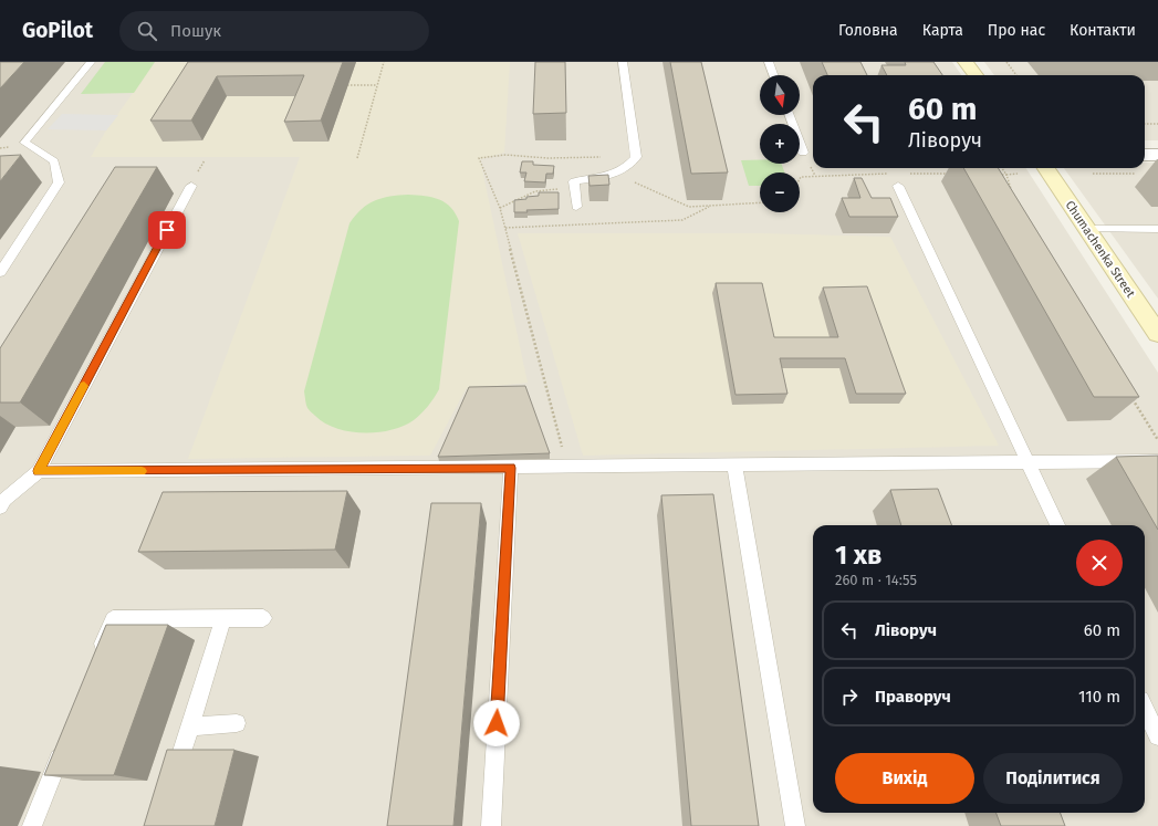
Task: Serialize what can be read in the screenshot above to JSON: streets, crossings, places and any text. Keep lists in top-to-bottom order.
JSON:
{
  "streets": {
    "street": ["Chumachenka Street"]
  },
  "north": "bottom",
  "page": {
    "header": "GoPilot",
    "search": "Пошук",
    "nav": [
      "Головна",
      "Карта",
      "Про нас",
      "Контакти"
    ],
    "map_buttons": ["+", "−"],
    "turn": ["60 m", "Ліворуч"],
    "heading": ["1 хв", "260 m · 14:55"],
    "list": [
      {
        "name": "Ліворуч",
        "value": "60 m"
      },
      {
        "name": "Праворуч",
        "value": "110 m"
      }
    ],
    "buttons": ["Вихід", "Поділитися"]
  }
}
